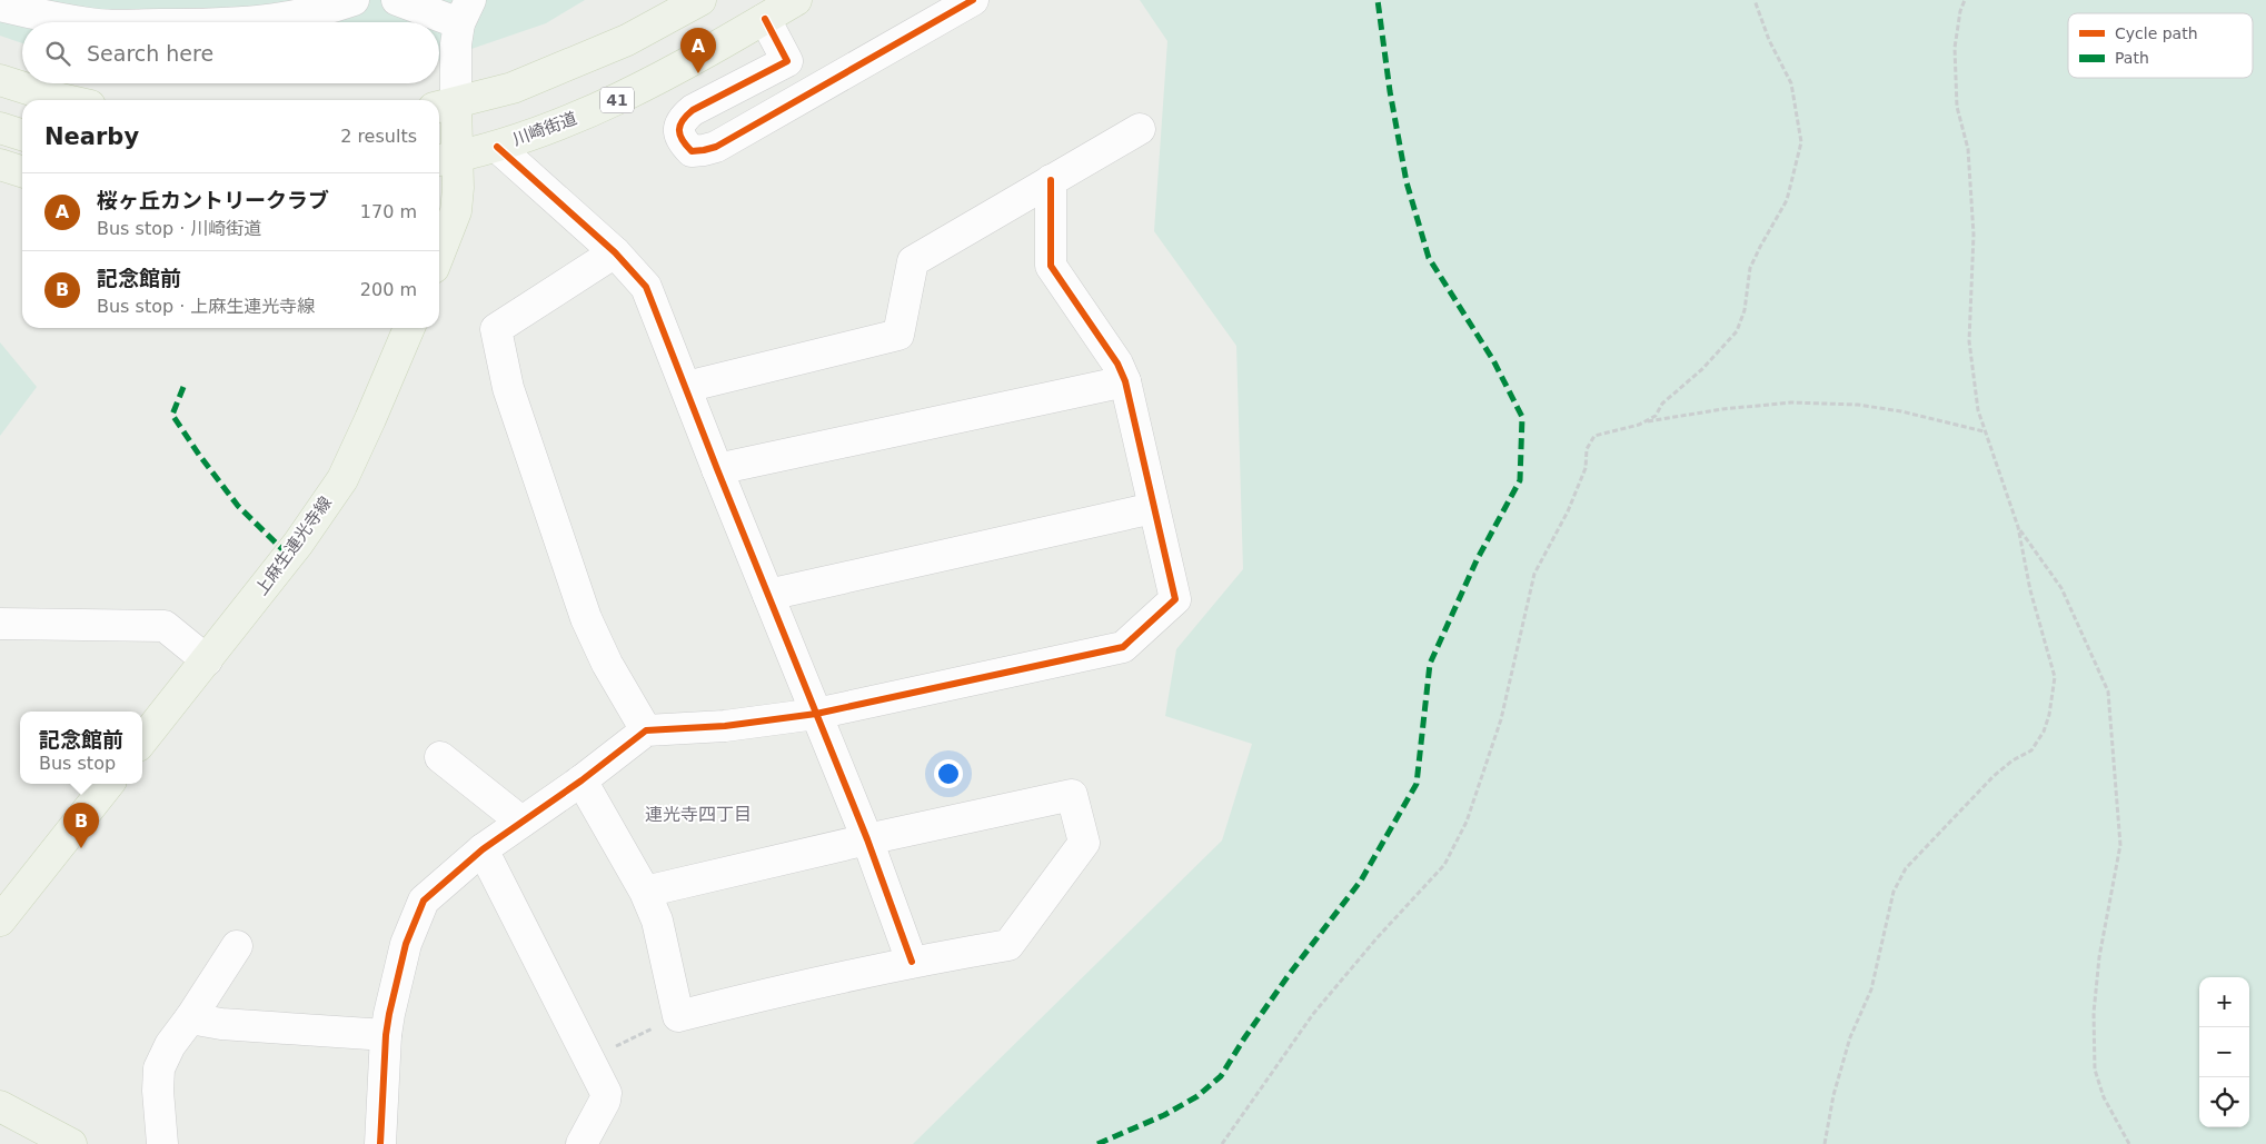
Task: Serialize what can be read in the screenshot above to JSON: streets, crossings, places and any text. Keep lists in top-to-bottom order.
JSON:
{
  "streets": {
    "main road": ["41", "川崎街道", "上麻生連光寺線"]
  },
  "districts": ["連光寺四丁目"],
  "legend": ["Cycle path", "Path"],
  "page": {
    "search": "Search here",
    "pins": ["A", "B"],
    "heading": ["Nearby", "2 results"],
    "list": [
      {
        "mark": "A",
        "name": "桜ヶ丘カントリークラブ",
        "note": "Bus stop · 川崎街道",
        "value": "170 m"
      },
      {
        "mark": "B",
        "name": "記念館前",
        "note": "Bus stop · 上麻生連光寺線",
        "value": "200 m"
      }
    ],
    "popup": ["記念館前", "Bus stop"],
    "map_buttons": ["+", "−"]
  }
}
